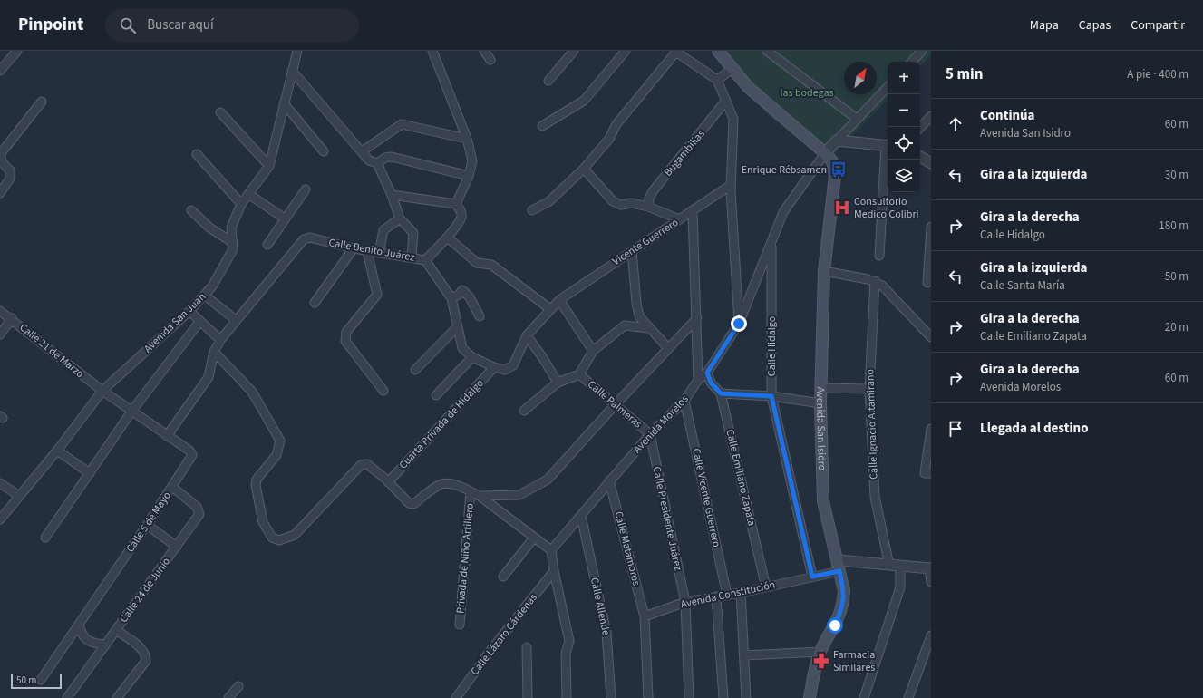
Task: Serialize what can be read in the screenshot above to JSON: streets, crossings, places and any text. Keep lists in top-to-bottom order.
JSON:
{
  "streets": {
    "main road": ["Avenida San Isidro"],
    "street": [
      "Bugambilias",
      "Vicente Guerrero",
      "Calle Benito Juárez",
      "Avenida San Juan",
      "Calle Hidalgo",
      "Calle 21 de Marzo",
      "Calle Palmeras",
      "Cuarta Privada de Hidalgo",
      "Avenida Morelos",
      "Calle Ignacio Altamirano",
      "Calle Emiliano Zapata",
      "Calle Vicente Guerrero",
      "Calle Presidente Juárez",
      "Calle 5 de Mayo",
      "Calle Matamoros",
      "Privada de Niño Artillero",
      "Calle 24 de Junio",
      "Avenida Constitución",
      "Calle Allende",
      "Calle Lázaro Cárdenas"
    ]
  },
  "crossings": [
    ["Vicente Guerrero", "Cuarta Privada de Hidalgo"],
    ["Calle Benito Juárez", "Calle 5 de Mayo"],
    ["Avenida San Juan", "Calle 21 de Marzo"],
    ["Avenida San Juan", "Calle 5 de Mayo"],
    ["Calle Hidalgo", "Avenida Morelos"],
    ["Calle Hidalgo", "Avenida Constitución"],
    ["Calle 21 de Marzo", "Calle 5 de Mayo"],
    ["Calle Palmeras", "Avenida Morelos"],
    ["Calle Palmeras", "Calle Presidente Juárez"],
    ["Avenida Morelos", "Avenida San Isidro"],
    ["Avenida Morelos", "Calle Emiliano Zapata"],
    ["Avenida Morelos", "Calle Vicente Guerrero"],
    ["Avenida Morelos", "Calle Presidente Juárez"],
    ["Avenida Morelos", "Calle Matamoros"],
    ["Avenida Morelos", "Calle Allende"],
    ["Avenida San Isidro", "Avenida Constitución"],
    ["Calle Emiliano Zapata", "Avenida Constitución"],
    ["Calle Vicente Guerrero", "Avenida Constitución"],
    ["Calle Presidente Juárez", "Avenida Constitución"],
    ["Calle 5 de Mayo", "Calle 24 de Junio"],
    ["Calle Matamoros", "Avenida Constitución"]
  ],
  "parks": ["las bodegas"],
  "places": {
    "bus stop": ["Enrique Rébsamen"],
    "hospital": ["Consultorio Medico Colibri"],
    "pharmacy": ["Farmacia Similares"]
  },
  "scale_bar": "50 m",
  "north": "top right",
  "page": {
    "header": "Pinpoint",
    "search": "Buscar aquí",
    "nav": ["Mapa", "Capas", "Compartir"],
    "heading": ["5 min", "A pie · 400 m"],
    "map_buttons": ["+", "−"],
    "list": [
      ["Continúa", "Avenida San Isidro", "60 m"],
      ["Gira a la izquierda", "30 m"],
      ["Gira a la derecha", "Calle Hidalgo", "180 m"],
      ["Gira a la izquierda", "Calle Santa María", "50 m"],
      ["Gira a la derecha", "Calle Emiliano Zapata", "20 m"],
      ["Gira a la derecha", "Avenida Morelos", "60 m"],
      "Llegada al destino"
    ],
    "scale": "50 m"
  }
}
